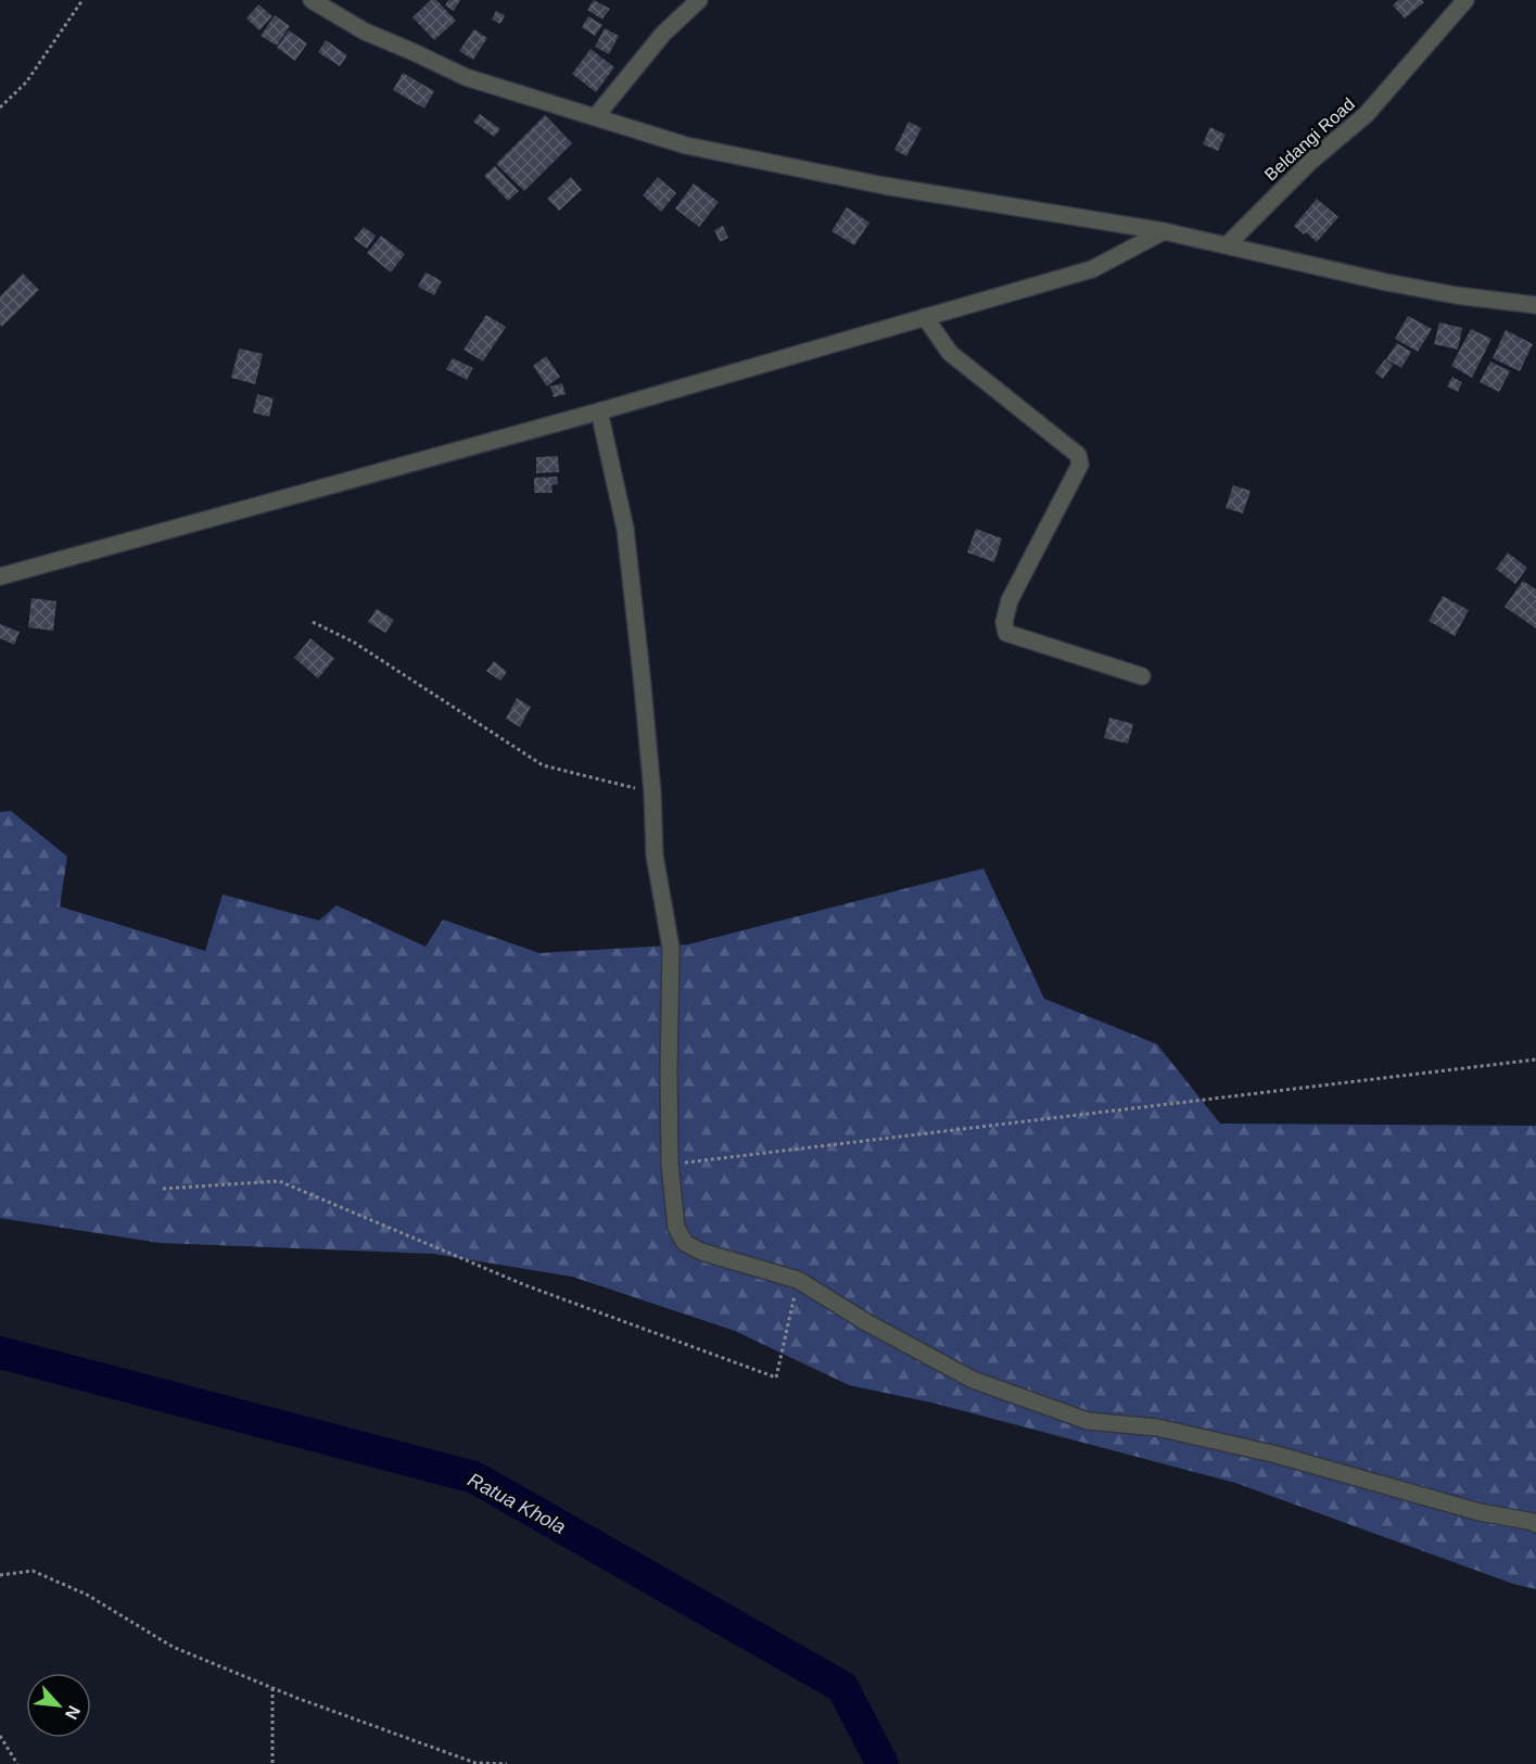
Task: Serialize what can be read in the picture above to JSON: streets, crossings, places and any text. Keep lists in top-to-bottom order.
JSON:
{
  "streets": {
    "street": ["Beldangi Road"]
  },
  "water": ["Ratua Khola"],
  "north": "bottom right"
}
